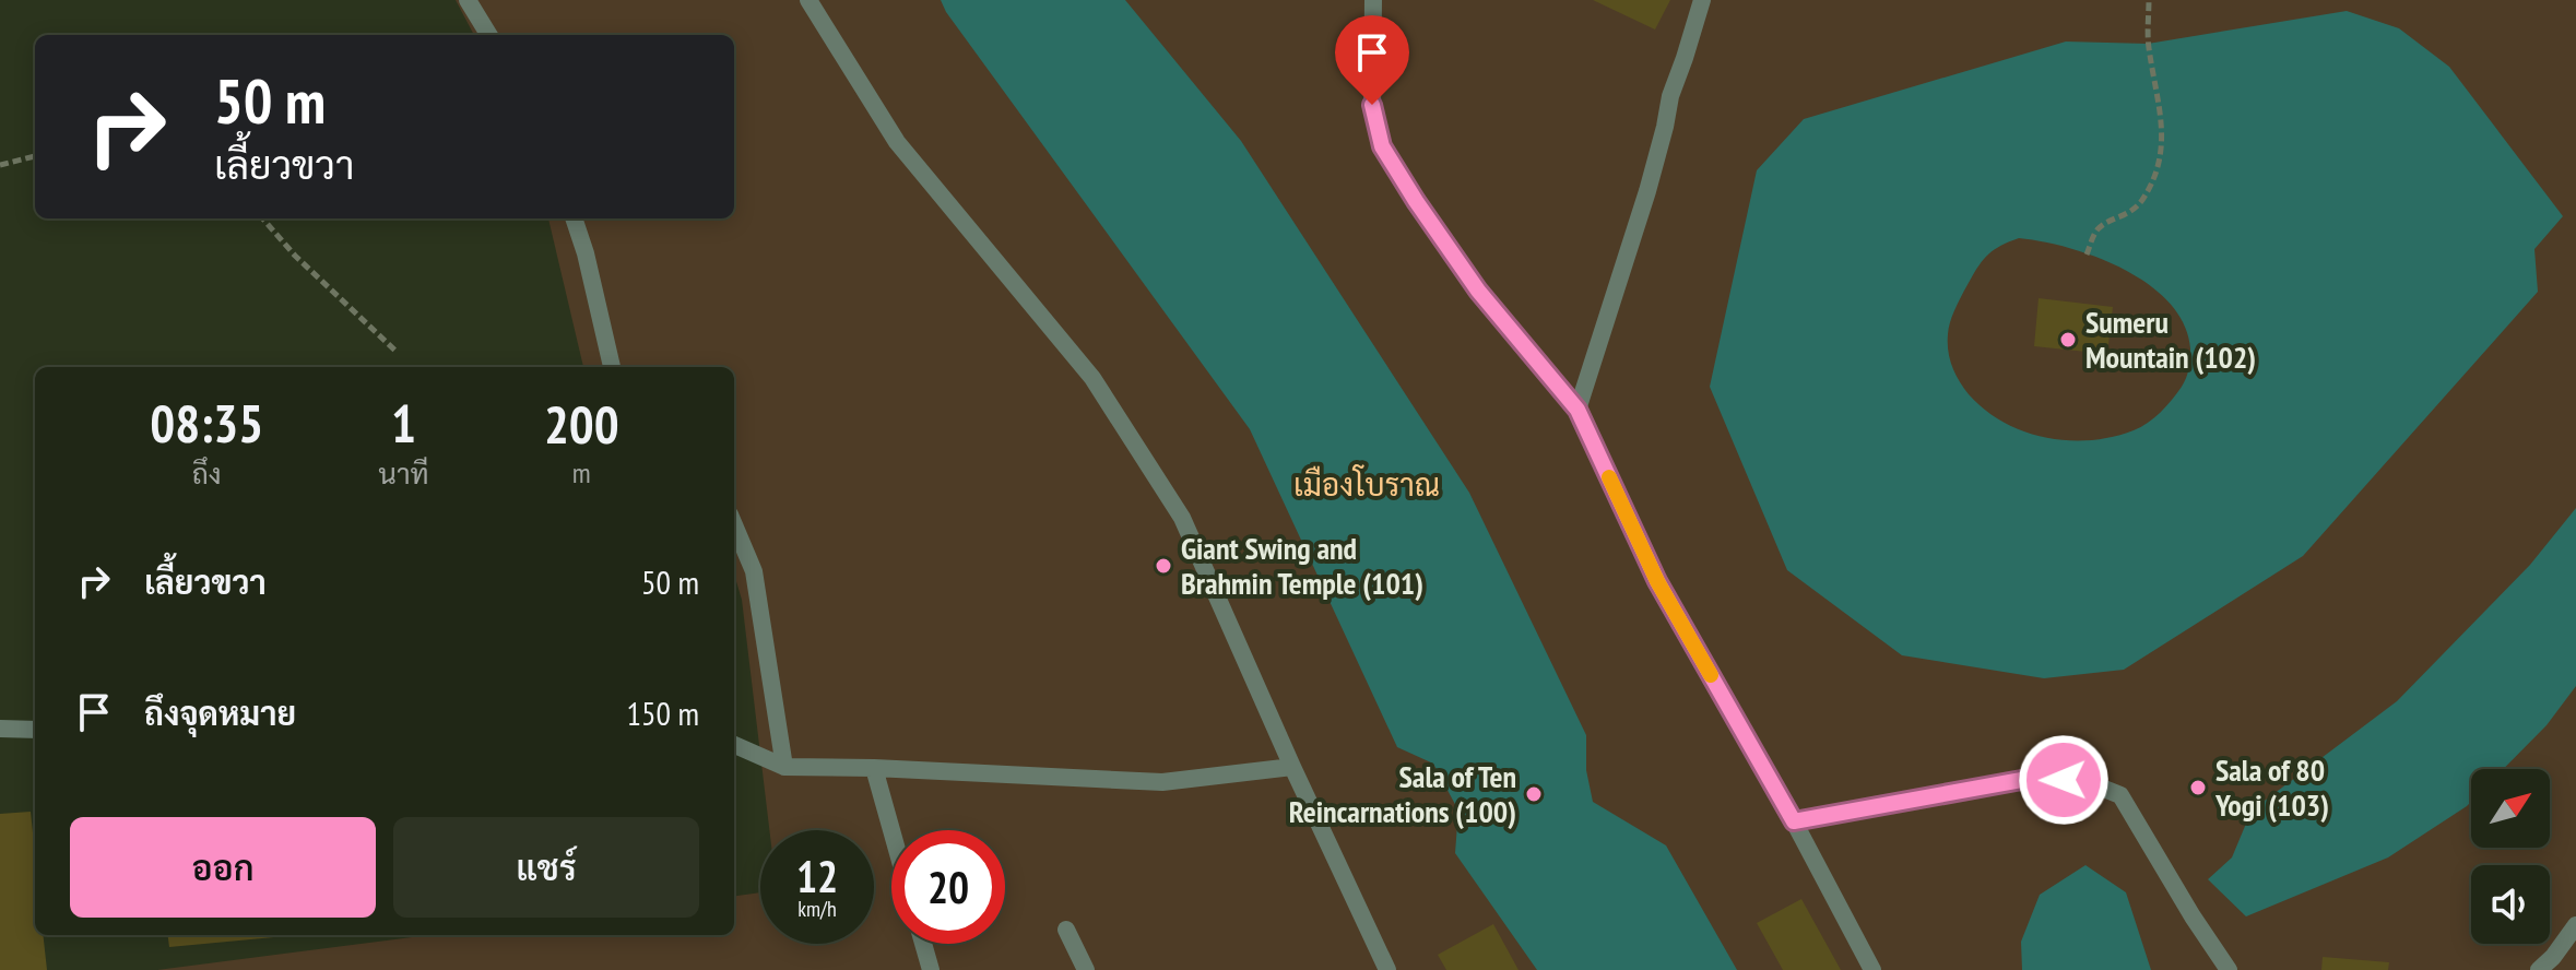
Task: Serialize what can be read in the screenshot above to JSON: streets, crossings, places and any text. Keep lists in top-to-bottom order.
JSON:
{
  "parks": ["เมืองโบราณ"],
  "places": [
    "Sumeru Mountain (102)",
    "Giant Swing and Brahmin Temple (101)",
    "Sala of 80 Yogi (103)",
    "Sala of Ten Reincarnations (100)"
  ],
  "north": "top right",
  "page": {
    "turn": ["50 m", "เลี้ยวขวา"],
    "eta": [
      "08:35",
      "ถึง",
      "1",
      "นาที",
      "200",
      "m"
    ],
    "list": [
      {
        "name": "เลี้ยวขวา",
        "value": "50 m"
      },
      {
        "name": "ถึงจุดหมาย",
        "value": "150 m"
      }
    ],
    "buttons": ["ออก", "แชร์"],
    "speed": "12 km/h",
    "limit": "20"
  }
}
